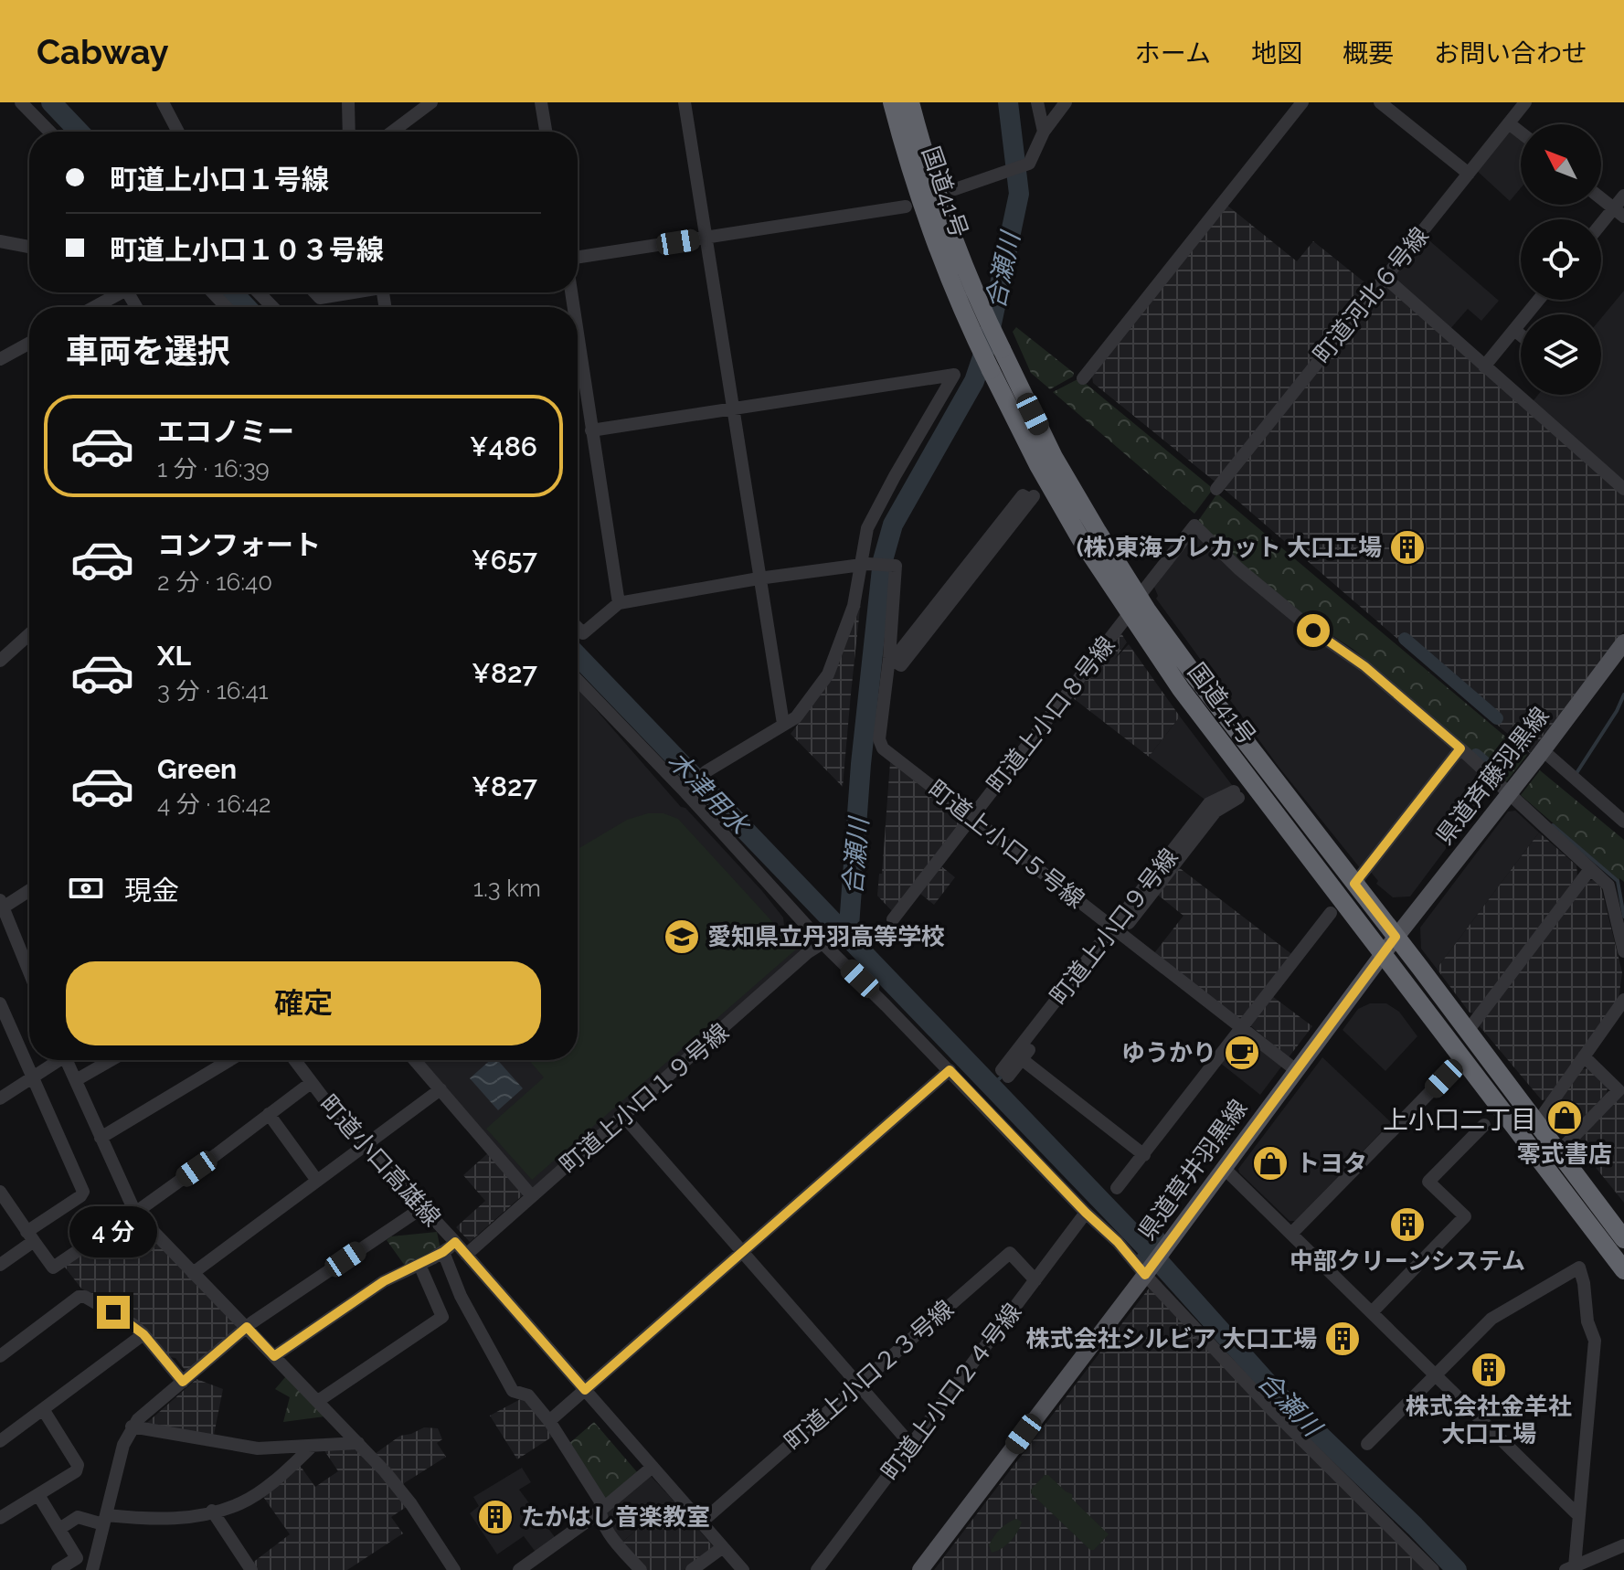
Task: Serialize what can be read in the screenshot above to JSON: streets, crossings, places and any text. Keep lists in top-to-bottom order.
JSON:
{
  "streets": {
    "highway": ["国道41号"],
    "main road": ["県道斉藤羽黒線", "県道草井羽黒線"],
    "street": [
      "町道河北６号線",
      "町道上小口８号線",
      "町道上小口５号線",
      "町道上小口９号線",
      "町道上小口１９号線",
      "町道小口高雄線",
      "町道上小口２３号線",
      "町道上小口２４号線"
    ]
  },
  "crossings": [
    ["国道41号", "町道上小口８号線"],
    ["国道41号", "県道斉藤羽黒線"],
    ["国道41号", "県道草井羽黒線"],
    ["町道上小口８号線", "町道上小口５号線"],
    ["県道斉藤羽黒線", "県道草井羽黒線"],
    ["町道上小口５号線", "町道上小口９号線"],
    ["町道上小口５号線", "県道草井羽黒線"],
    ["町道上小口１９号線", "町道小口高雄線"],
    ["町道小口高雄線", "町道上小口２３号線"],
    ["町道上小口２３号線", "町道上小口２４号線"]
  ],
  "districts": ["上小口二丁目"],
  "water": ["合瀬川", "木津用水"],
  "places": {
    "building": [
      "(株)東海プレカット 大口工場",
      "中部クリーンシステム",
      "株式会社シルビア 大口工場",
      "株式会社金羊社 大口工場",
      "たかはし音楽教室"
    ],
    "school or university": ["愛知県立丹羽高等学校"],
    "cafe": ["ゆうかり"],
    "shop": ["零式書店", "トヨタ"]
  },
  "north": "top left",
  "page": {
    "header": "Cabway",
    "nav": [
      "ホーム",
      "地図",
      "概要",
      "お問い合わせ"
    ],
    "banner": ["町道上小口１号線", "町道上小口１０３号線"],
    "heading": "車両を選択",
    "list": [
      {
        "name": "エコノミー",
        "note": "1 分 · 16:39",
        "value": "¥486"
      },
      {
        "name": "コンフォート",
        "note": "2 分 · 16:40",
        "value": "¥657"
      },
      {
        "name": "XL",
        "note": "3 分 · 16:41",
        "value": "¥827"
      },
      {
        "name": "Green",
        "note": "4 分 · 16:42",
        "value": "¥827"
      }
    ],
    "pay": ["現金", "1.3 km"],
    "buttons": "確定",
    "bubble": "4 分"
  }
}
